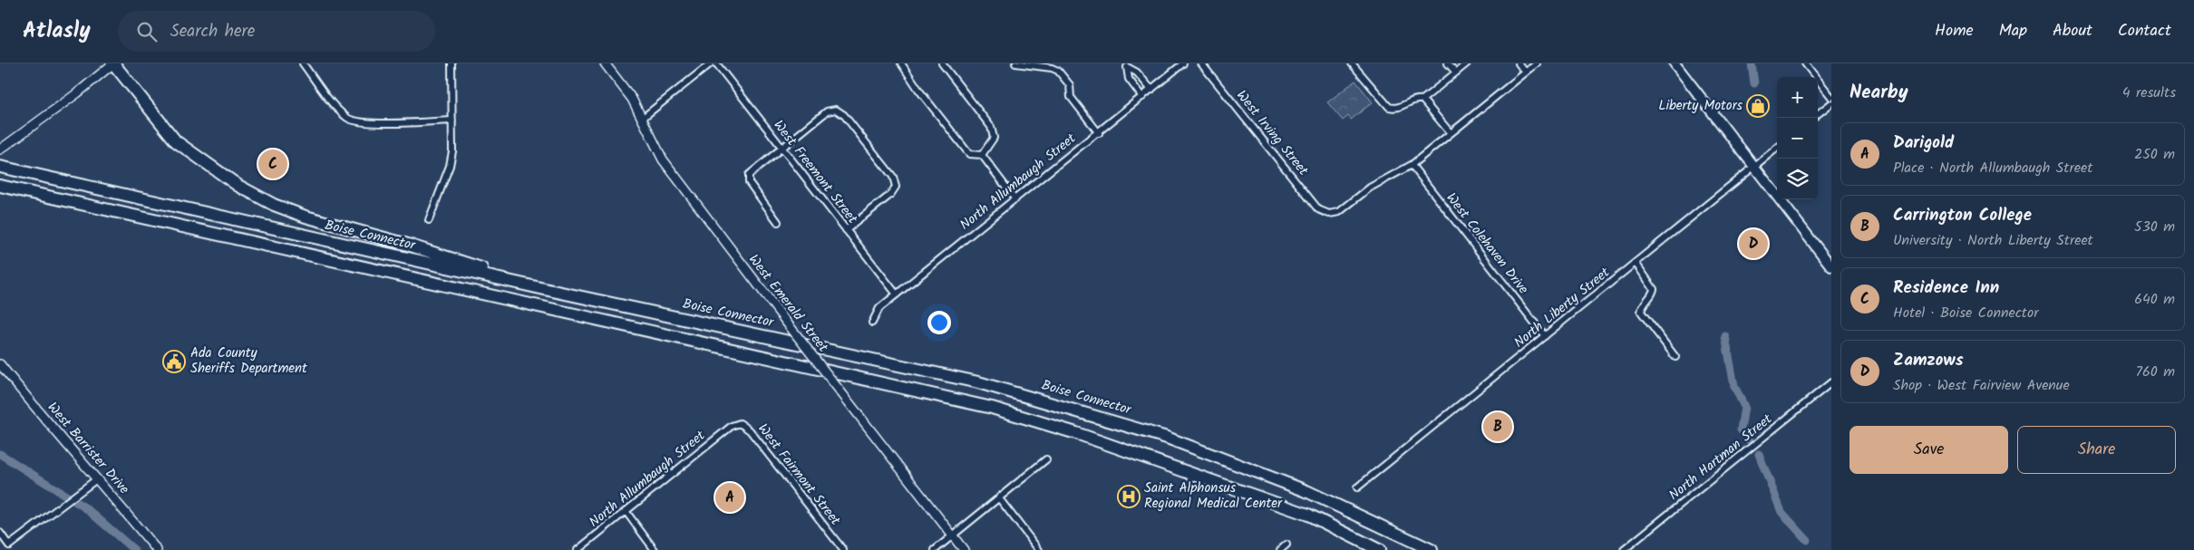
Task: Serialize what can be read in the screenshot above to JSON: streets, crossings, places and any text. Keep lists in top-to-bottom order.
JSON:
{
  "streets": {
    "highway": ["Boise Connector"],
    "main road": ["West Emerald Street", "West Barrister Drive"],
    "street": [
      "West Irving Street",
      "West Freemont Street",
      "North Allumbaugh Street",
      "West Colehaven Drive",
      "North Liberty Street",
      "North Hartman Street",
      "West Fairmont Street"
    ]
  },
  "crossings": [
    ["West Irving Street", "West Colehaven Drive"],
    ["West Freemont Street", "North Allumbaugh Street"],
    ["North Allumbaugh Street", "West Fairmont Street"],
    ["West Colehaven Drive", "North Liberty Street"]
  ],
  "places": {
    "shop": ["Liberty Motors"],
    "public building": ["Ada County Sheriffs Department"],
    "hospital": ["Saint Alphonsus Regional Medical Center"]
  },
  "page": {
    "header": "Atlasly",
    "search": "Search here",
    "nav": [
      "Home",
      "Map",
      "About",
      "Contact"
    ],
    "heading": ["Nearby", "4 results"],
    "map_buttons": ["+", "−"],
    "list": [
      {
        "mark": "A",
        "name": "Darigold",
        "note": "Place · North Allumbaugh Street",
        "value": "250 m"
      },
      {
        "mark": "B",
        "name": "Carrington College",
        "note": "University · North Liberty Street",
        "value": "530 m"
      },
      {
        "mark": "C",
        "name": "Residence Inn",
        "note": "Hotel · Boise Connector",
        "value": "640 m"
      },
      {
        "mark": "D",
        "name": "Zamzows",
        "note": "Shop · West Fairview Avenue",
        "value": "760 m"
      }
    ],
    "pins": [
      "C",
      "D",
      "B",
      "A"
    ],
    "buttons": ["Save", "Share"]
  }
}
